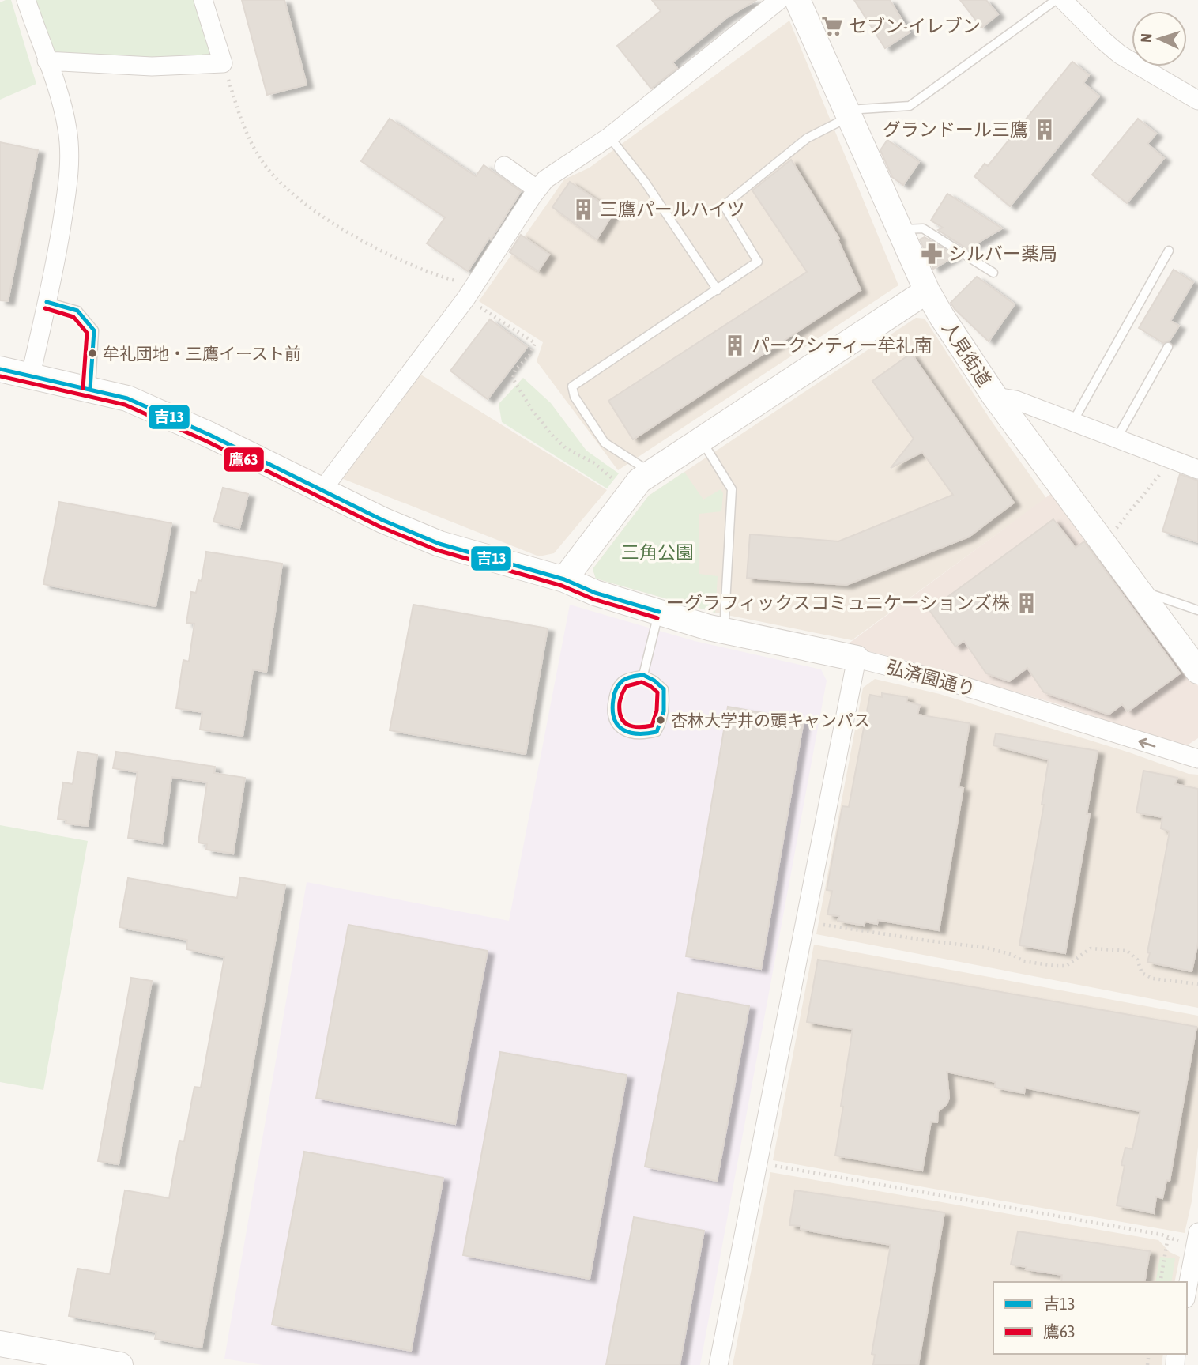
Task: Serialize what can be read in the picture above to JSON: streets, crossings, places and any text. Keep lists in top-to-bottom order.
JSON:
{
  "streets": {
    "street": ["人見街道", "弘済園通り"]
  },
  "one_way": ["弘済園通り"],
  "parks": ["三角公園"],
  "places": {
    "supermarket": ["セブン-イレブン"],
    "building": [
      "グランドール三鷹",
      "三鷹パールハイツ",
      "パークシティー牟礼南",
      "ーグラフィックスコミュニケーションズ株"
    ],
    "pharmacy": ["シルバー薬局"],
    "other": ["牟礼団地・三鷹イースト前", "杏林大学井の頭キャンパス"]
  },
  "lines": ["transit line 吉13", "transit line 鷹63"],
  "legend": ["吉13", "鷹63"],
  "north": "left"
}
